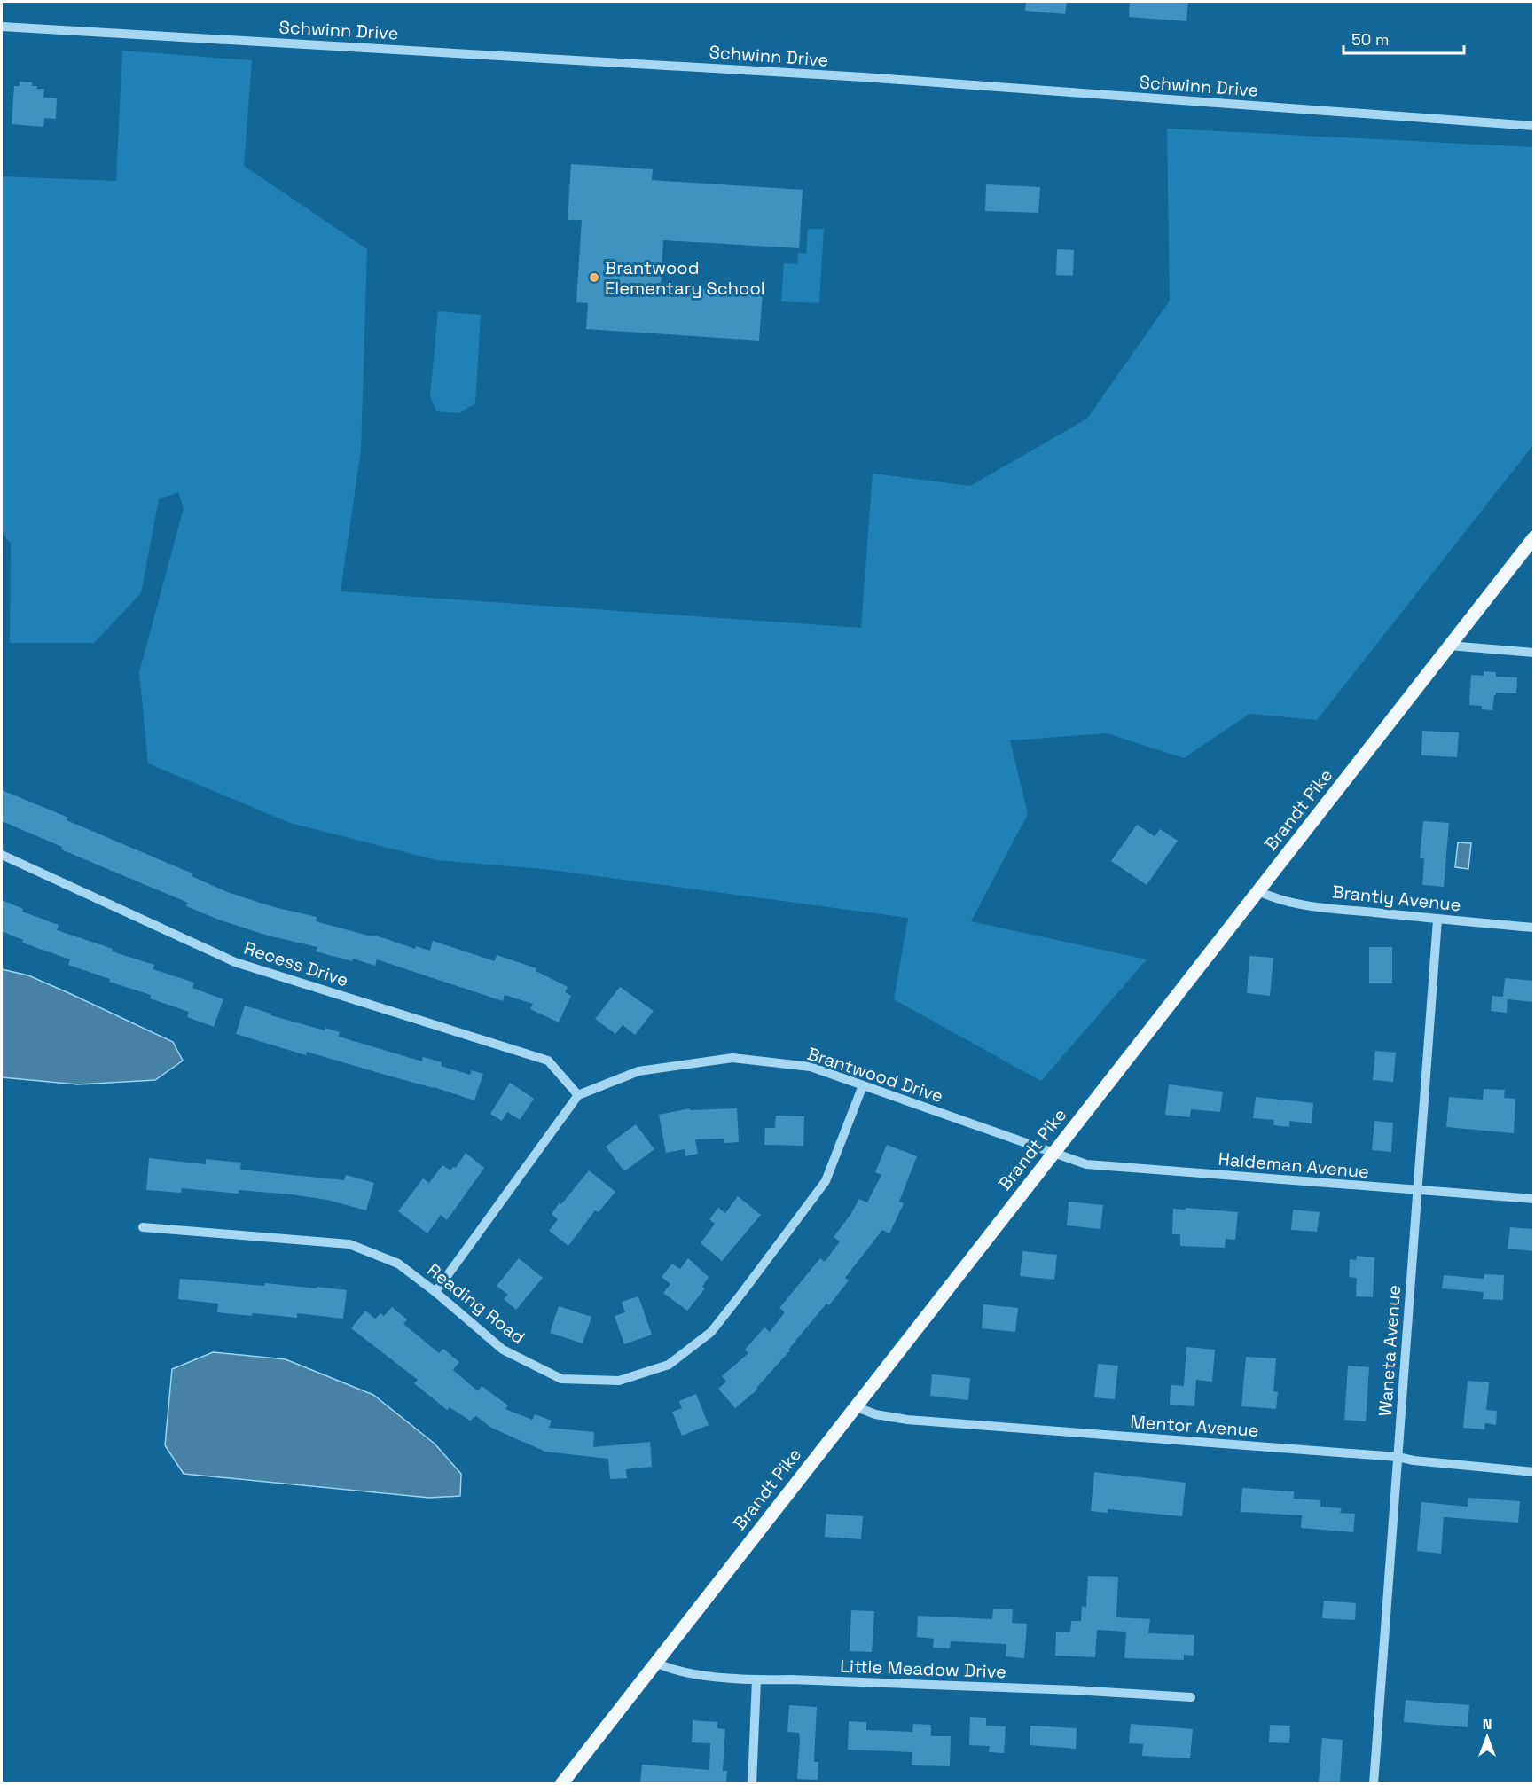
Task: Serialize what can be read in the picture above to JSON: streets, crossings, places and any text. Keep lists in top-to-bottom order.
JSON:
{
  "streets": {
    "main road": ["Brandt Pike"],
    "street": [
      "Schwinn Drive",
      "Brantly Avenue",
      "Recess Drive",
      "Brantwood Drive",
      "Haldeman Avenue",
      "Reading Road",
      "Waneta Avenue",
      "Mentor Avenue",
      "Little Meadow Drive"
    ]
  },
  "crossings": [
    ["Brandt Pike", "Brantly Avenue"],
    ["Brandt Pike", "Brantwood Drive"],
    ["Brandt Pike", "Haldeman Avenue"],
    ["Brandt Pike", "Mentor Avenue"],
    ["Brandt Pike", "Little Meadow Drive"],
    ["Brantly Avenue", "Waneta Avenue"],
    ["Recess Drive", "Brantwood Drive"],
    ["Brantwood Drive", "Haldeman Avenue"],
    ["Brantwood Drive", "Reading Road"],
    ["Haldeman Avenue", "Waneta Avenue"],
    ["Waneta Avenue", "Mentor Avenue"]
  ],
  "places": ["Brantwood Elementary School"],
  "scale_bar": "50 m",
  "north": "top"
}
